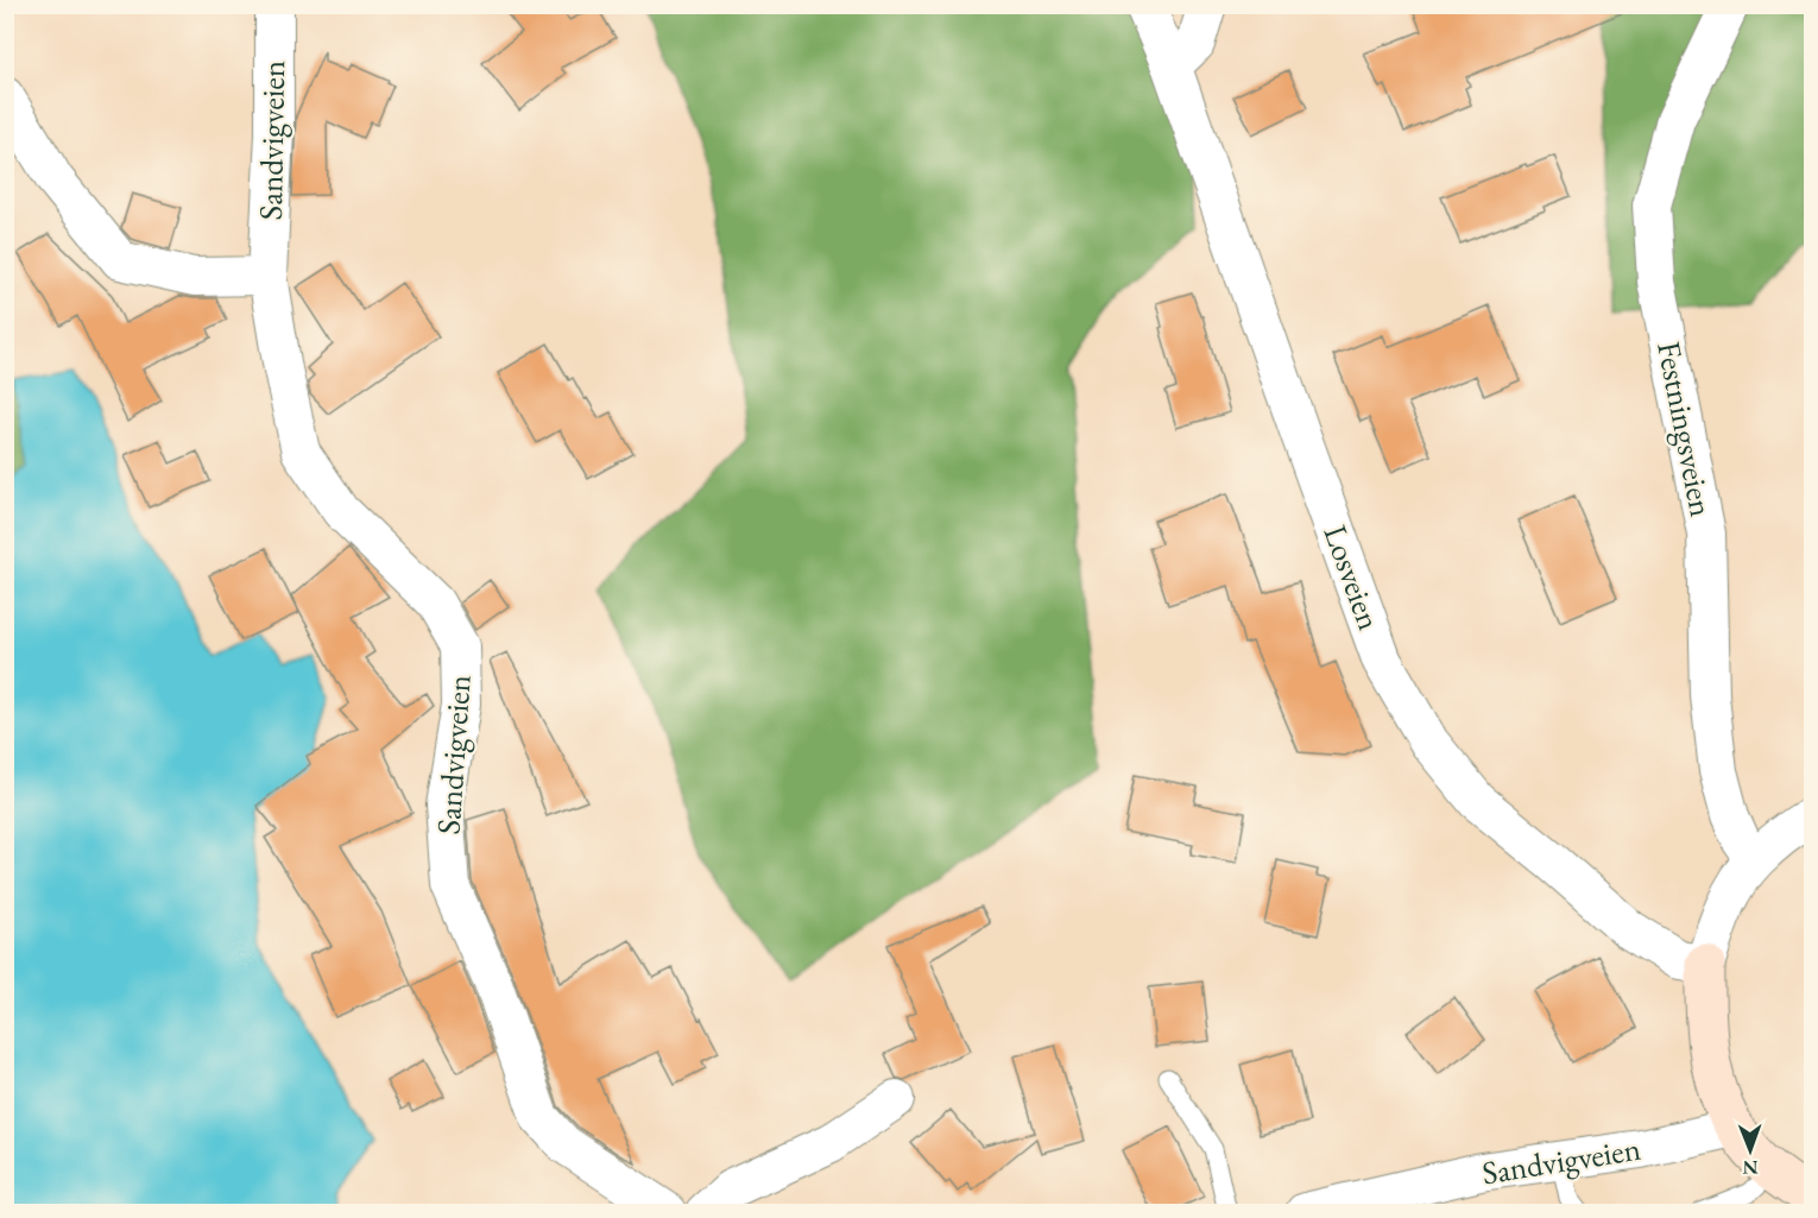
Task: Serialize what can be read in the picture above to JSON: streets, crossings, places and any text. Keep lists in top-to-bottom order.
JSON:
{
  "streets": {
    "street": ["Sandvigveien", "Festningsveien", "Losveien"]
  },
  "north": "bottom"
}
